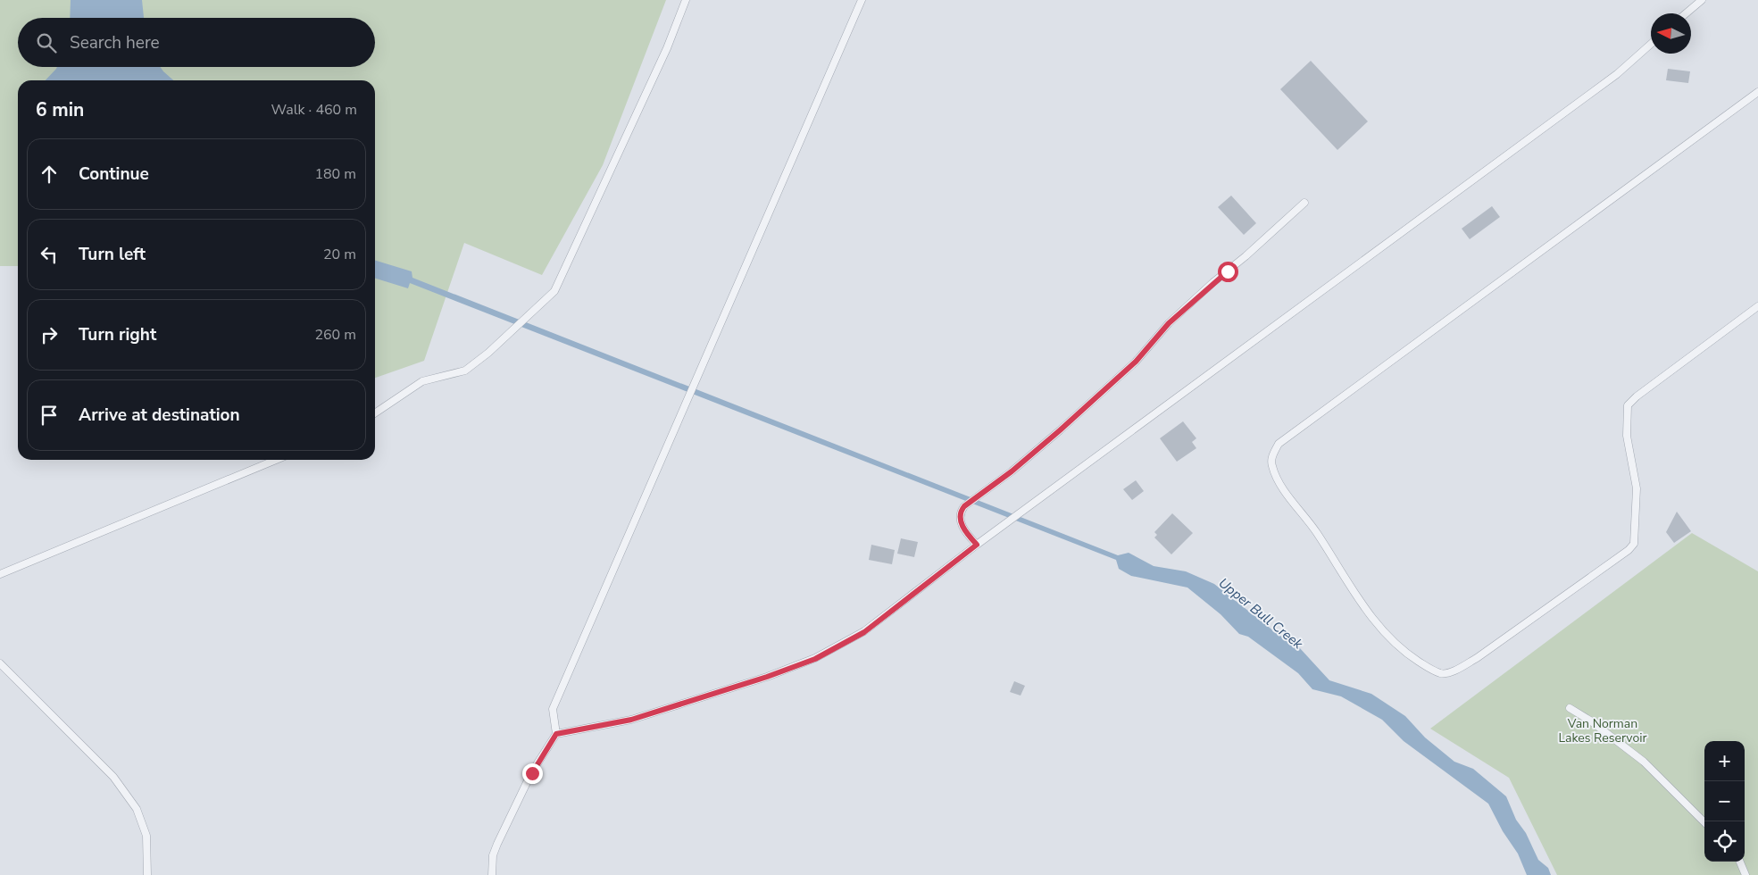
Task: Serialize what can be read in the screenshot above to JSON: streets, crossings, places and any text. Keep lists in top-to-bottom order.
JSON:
{
  "water": ["Upper Bull Creek"],
  "parks": ["Van Norman Lakes Reservoir"],
  "north": "left",
  "page": {
    "search": "Search here",
    "heading": ["6 min", "Walk · 460 m"],
    "list": [
      ["Continue", "180 m"],
      ["Turn left", "20 m"],
      ["Turn right", "260 m"],
      "Arrive at destination"
    ],
    "map_buttons": ["+", "−"]
  }
}
